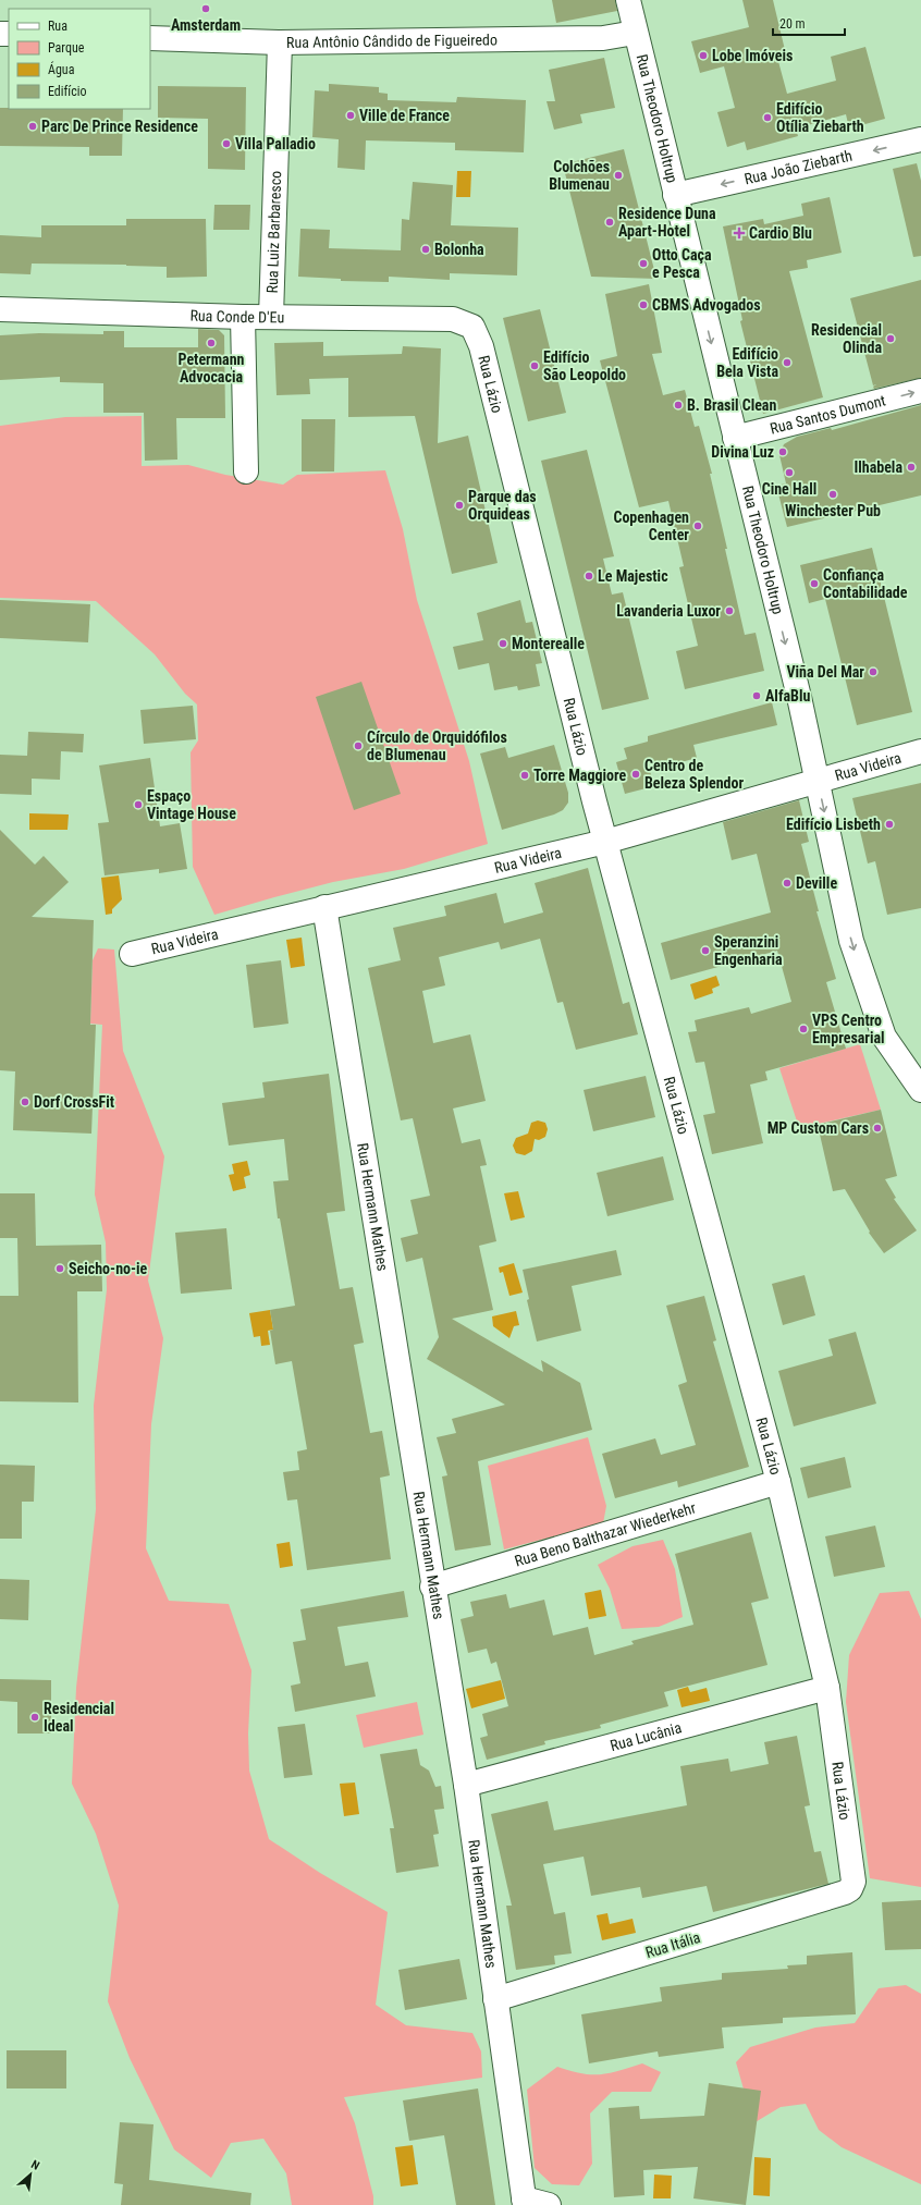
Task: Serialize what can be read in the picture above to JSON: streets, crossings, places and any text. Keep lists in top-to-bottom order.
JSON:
{
  "streets": {
    "street": [
      "Rua Antônio Cândido de Figueiredo",
      "Rua Theodoro Holtrup",
      "Rua João Ziebarth",
      "Rua Luiz Barbaresco",
      "Rua Conde D'Eu",
      "Rua Lázio",
      "Rua Santos Dumont",
      "Rua Videira",
      "Rua Hermann Mathes",
      "Rua Beno Balthazar Wiederkehr",
      "Rua Lucânia",
      "Rua Itália"
    ]
  },
  "crossings": [
    ["Rua Antônio Cândido de Figueiredo", "Rua Theodoro Holtrup"],
    ["Rua Antônio Cândido de Figueiredo", "Rua Luiz Barbaresco"],
    ["Rua Theodoro Holtrup", "Rua João Ziebarth"],
    ["Rua Theodoro Holtrup", "Rua Santos Dumont"],
    ["Rua Theodoro Holtrup", "Rua Videira"],
    ["Rua Luiz Barbaresco", "Rua Conde D'Eu"],
    ["Rua Conde D'Eu", "Rua Lázio"],
    ["Rua Lázio", "Rua Videira"],
    ["Rua Lázio", "Rua Beno Balthazar Wiederkehr"],
    ["Rua Lázio", "Rua Lucânia"],
    ["Rua Lázio", "Rua Itália"],
    ["Rua Videira", "Rua Hermann Mathes"],
    ["Rua Hermann Mathes", "Rua Beno Balthazar Wiederkehr"],
    ["Rua Hermann Mathes", "Rua Lucânia"],
    ["Rua Hermann Mathes", "Rua Itália"]
  ],
  "one_way": ["Rua Theodoro Holtrup", "Rua João Ziebarth", "Rua Santos Dumont"],
  "places": {
    "other": [
      "Amsterdam",
      "Lobe Imóveis",
      "Ville de France",
      "Edifício Otília Ziebarth",
      "Parc De Prince Residence",
      "Villa Palladio",
      "Colchões Blumenau",
      "Residence Duna Apart-Hotel",
      "Bolonha",
      "Otto Caça e Pesca",
      "CBMS Advogados",
      "Residencial Olinda",
      "Petermann Advocacia",
      "Edifício Bela Vista",
      "Edifício São Leopoldo",
      "B. Brasil Clean",
      "Divina Luz",
      "Ilhabela",
      "Cine Hall",
      "Winchester Pub",
      "Parque das Orquideas",
      "Copenhagen Center",
      "Le Majestic",
      "Confiança Contabilidade",
      "Lavanderia Luxor",
      "Monterealle",
      "Viña Del Mar",
      "AlfaBlu",
      "Círculo de Orquidófilos de Blumenau",
      "Centro de Beleza Splendor",
      "Torre Maggiore",
      "Espaço Vintage House",
      "Edifício Lisbeth",
      "Deville",
      "Speranzini Engenharia",
      "VPS Centro Empresarial",
      "Dorf CrossFit",
      "MP Custom Cars",
      "Seicho-no-ie",
      "Residencial Ideal"
    ],
    "health": ["Cardio Blu"]
  },
  "legend": [
    "Rua",
    "Parque",
    "Água",
    "Edifício"
  ],
  "scale_bar": "20 m",
  "north": "top right"
}
